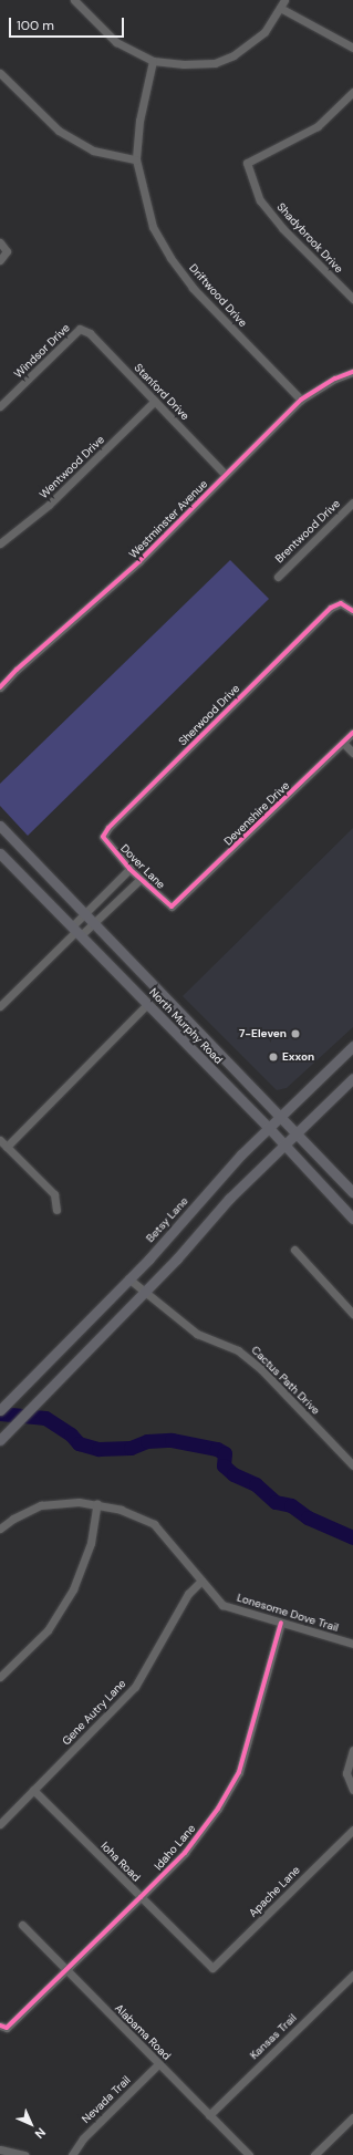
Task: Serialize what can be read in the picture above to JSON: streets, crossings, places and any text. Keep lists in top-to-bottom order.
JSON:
{
  "streets": {
    "main road": ["North Murphy Road", "Betsy Lane"],
    "street": [
      "Shadybrook Drive",
      "Driftwood Drive",
      "Windsor Drive",
      "Stanford Drive",
      "Wentwood Drive",
      "Westminster Avenue",
      "Brentwood Drive",
      "Sherwood Drive",
      "Devenshire Drive",
      "Dover Lane",
      "Cactus Path Drive",
      "Lonesome Dove Trail",
      "Gene Autry Lane",
      "Idaho Lane",
      "Ioha Road",
      "Apache Lane",
      "Alabama Road",
      "Kansas Trail",
      "Nevada Trail"
    ]
  },
  "crossings": [
    ["Driftwood Drive", "Westminster Avenue"],
    ["Windsor Drive", "Stanford Drive"],
    ["Stanford Drive", "Wentwood Drive"],
    ["Stanford Drive", "Westminster Avenue"],
    ["Sherwood Drive", "Dover Lane"],
    ["Devenshire Drive", "Dover Lane"],
    ["North Murphy Road", "Betsy Lane"],
    ["Betsy Lane", "Cactus Path Drive"],
    ["Lonesome Dove Trail", "Gene Autry Lane"],
    ["Lonesome Dove Trail", "Idaho Lane"],
    ["Gene Autry Lane", "Ioha Road"],
    ["Idaho Lane", "Ioha Road"],
    ["Idaho Lane", "Alabama Road"],
    ["Ioha Road", "Apache Lane"],
    ["Alabama Road", "Kansas Trail"],
    ["Alabama Road", "Nevada Trail"]
  ],
  "places": ["7-Eleven", "Exxon"],
  "scale_bar": "100 m",
  "north": "bottom right"
}
